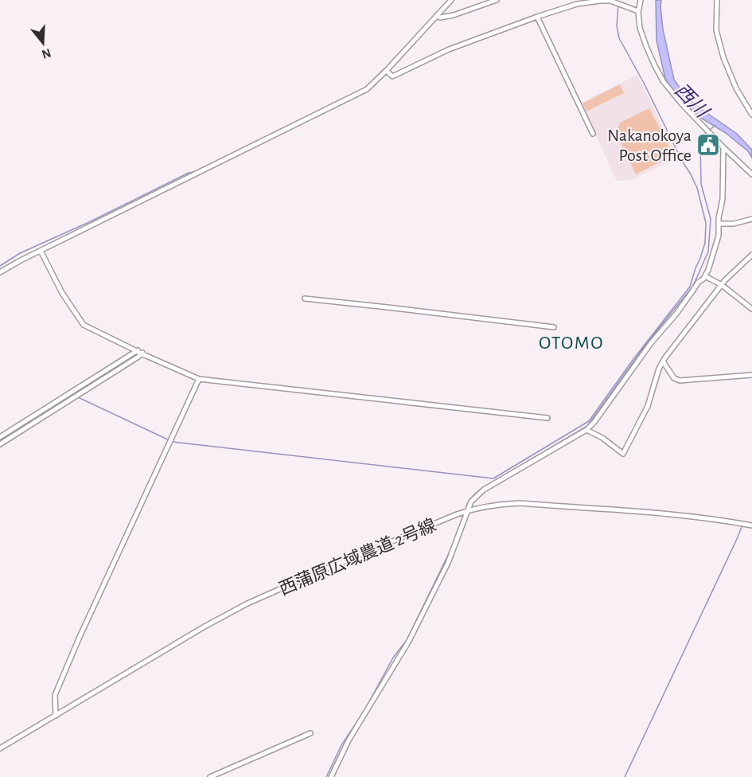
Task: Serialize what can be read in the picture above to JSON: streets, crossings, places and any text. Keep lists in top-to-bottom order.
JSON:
{
  "streets": {
    "street": ["西蒲原広域農道 2号線"]
  },
  "districts": ["OTOMO"],
  "water": ["西川"],
  "places": {
    "public building": ["Nakanokoya Post Office"]
  },
  "north": "bottom"
}
